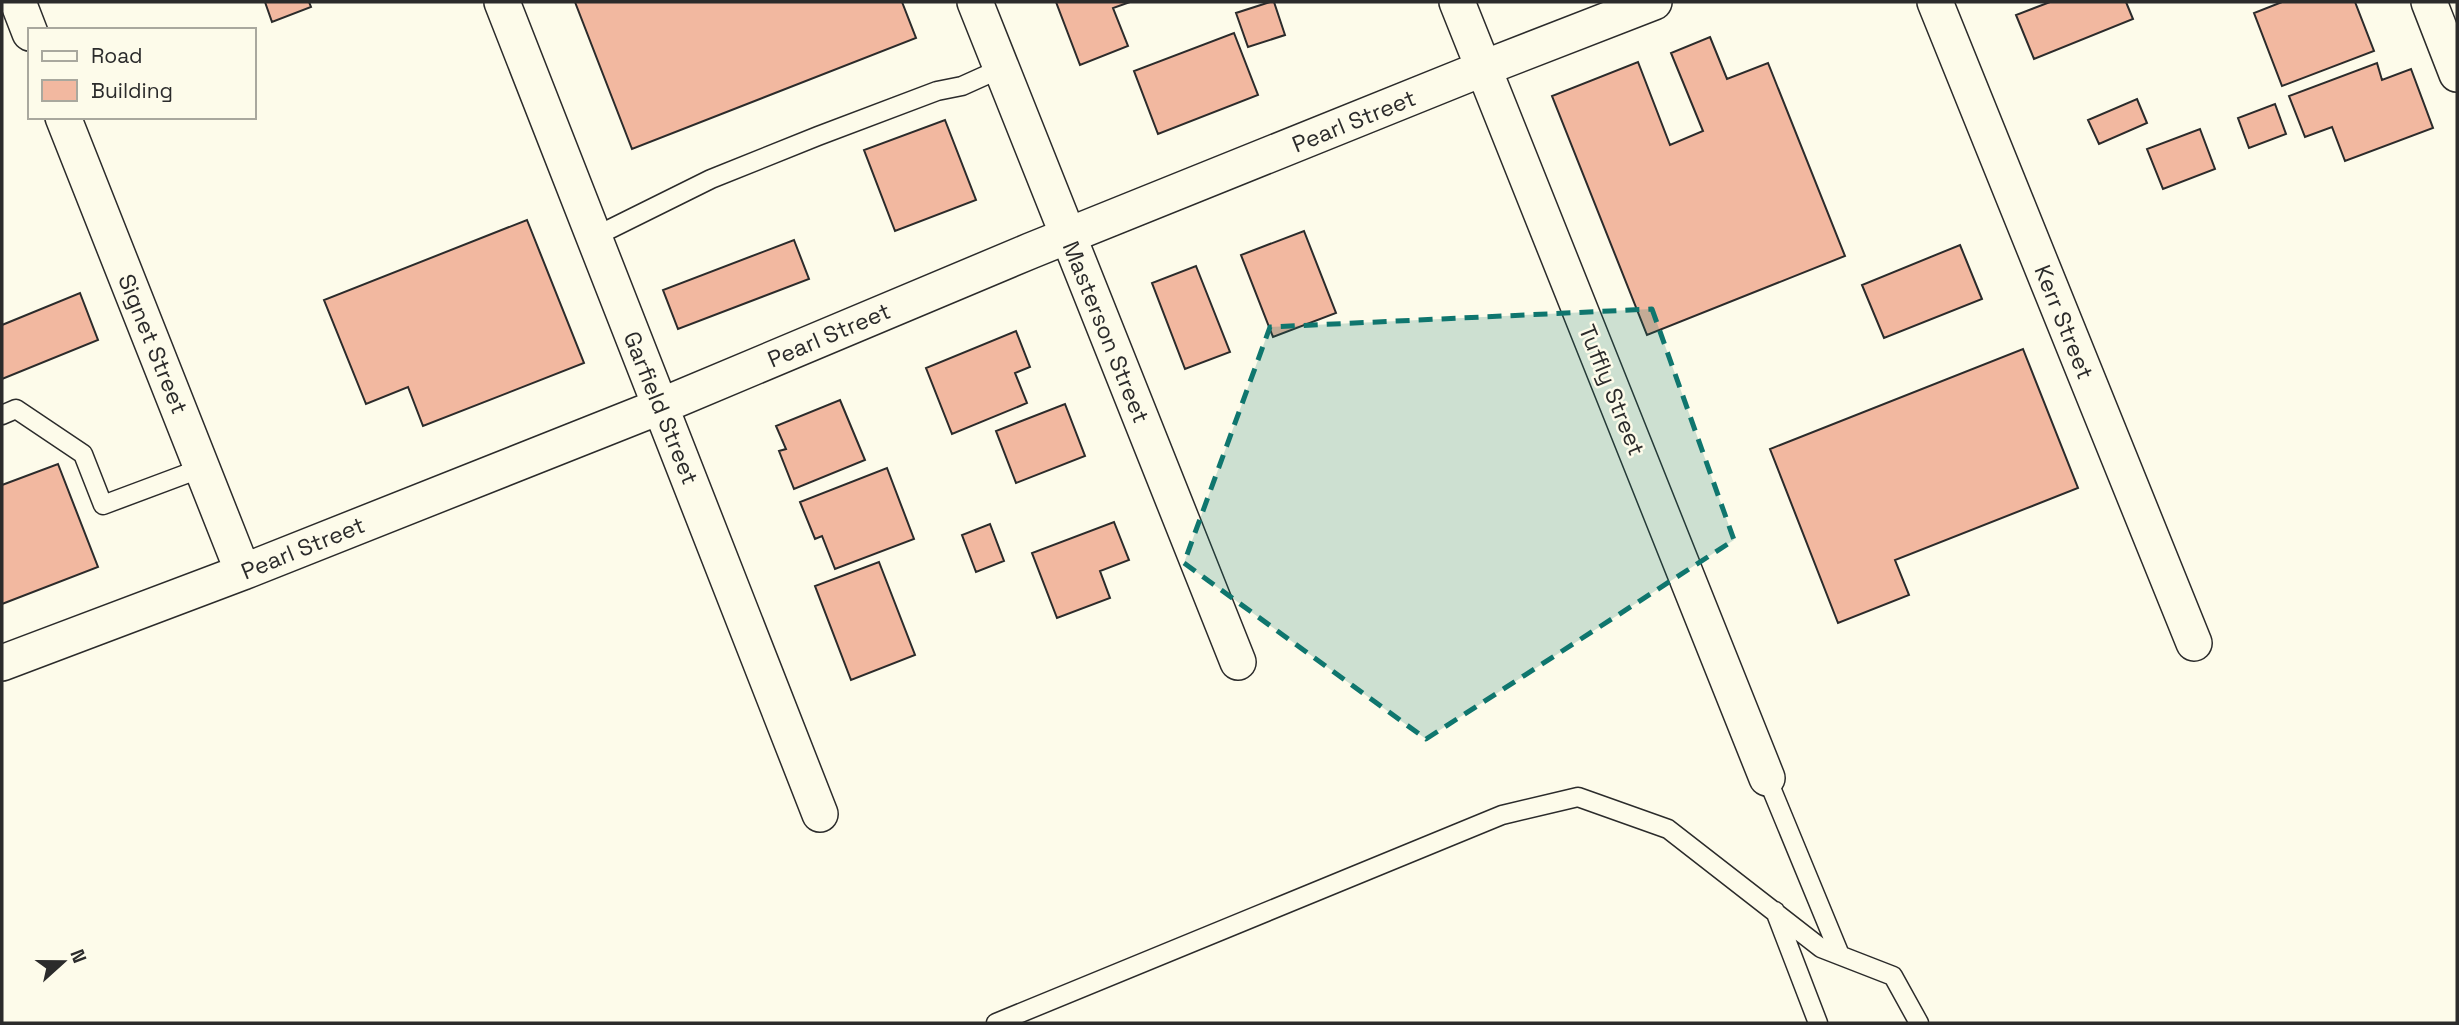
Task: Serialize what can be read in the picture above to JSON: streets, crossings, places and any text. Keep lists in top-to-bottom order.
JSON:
{
  "streets": {
    "street": [
      "Pearl Street",
      "Kerr Street",
      "Masterson Street",
      "Signet Street",
      "Tuffly Street",
      "Garfield Street"
    ]
  },
  "crossings": [
    ["Pearl Street", "Masterson Street"],
    ["Pearl Street", "Signet Street"],
    ["Pearl Street", "Tuffly Street"],
    ["Pearl Street", "Garfield Street"]
  ],
  "legend": ["Road", "Building"],
  "north": "right"
}
